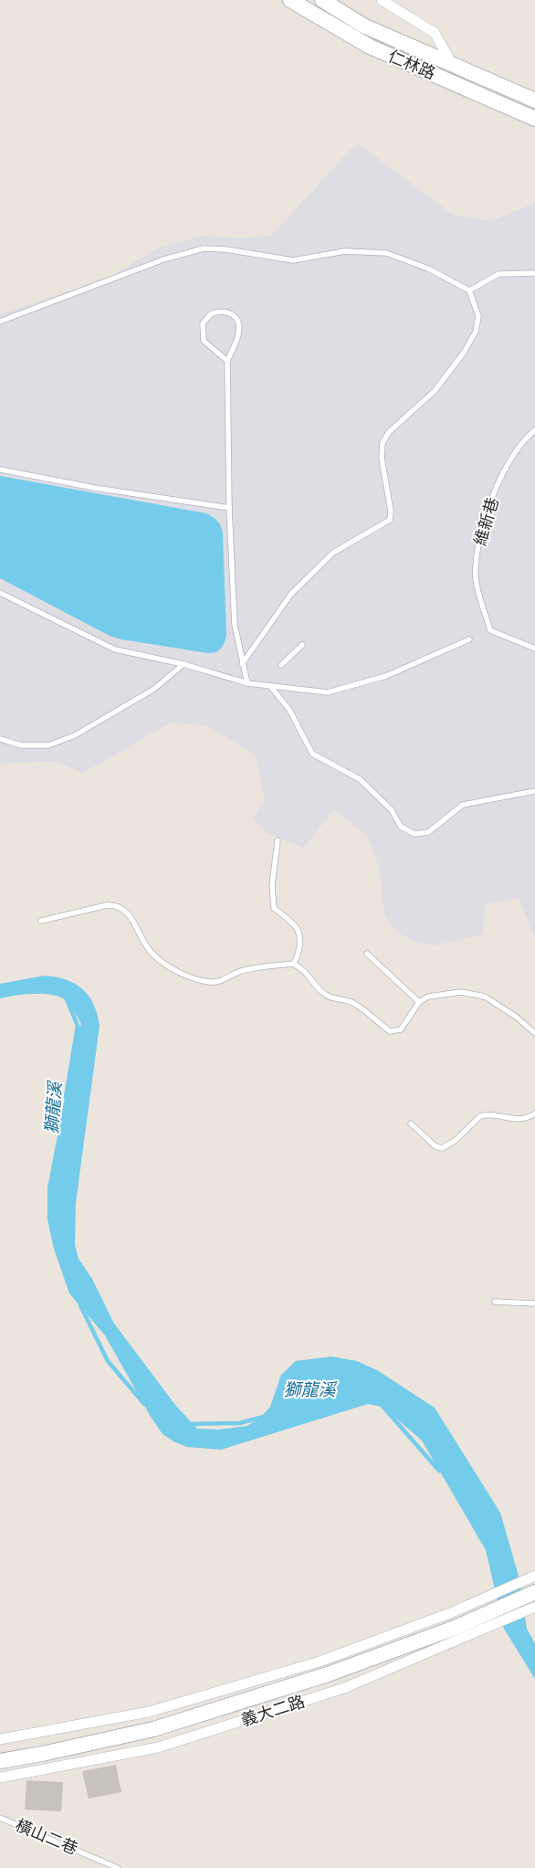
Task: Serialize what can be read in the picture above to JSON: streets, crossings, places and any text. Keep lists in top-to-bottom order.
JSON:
{
  "streets": {
    "street": ["仁林路", "義大二路"],
    "lane": ["維新巷", "橫山二巷"]
  },
  "water": ["獅龍溪"]
}
